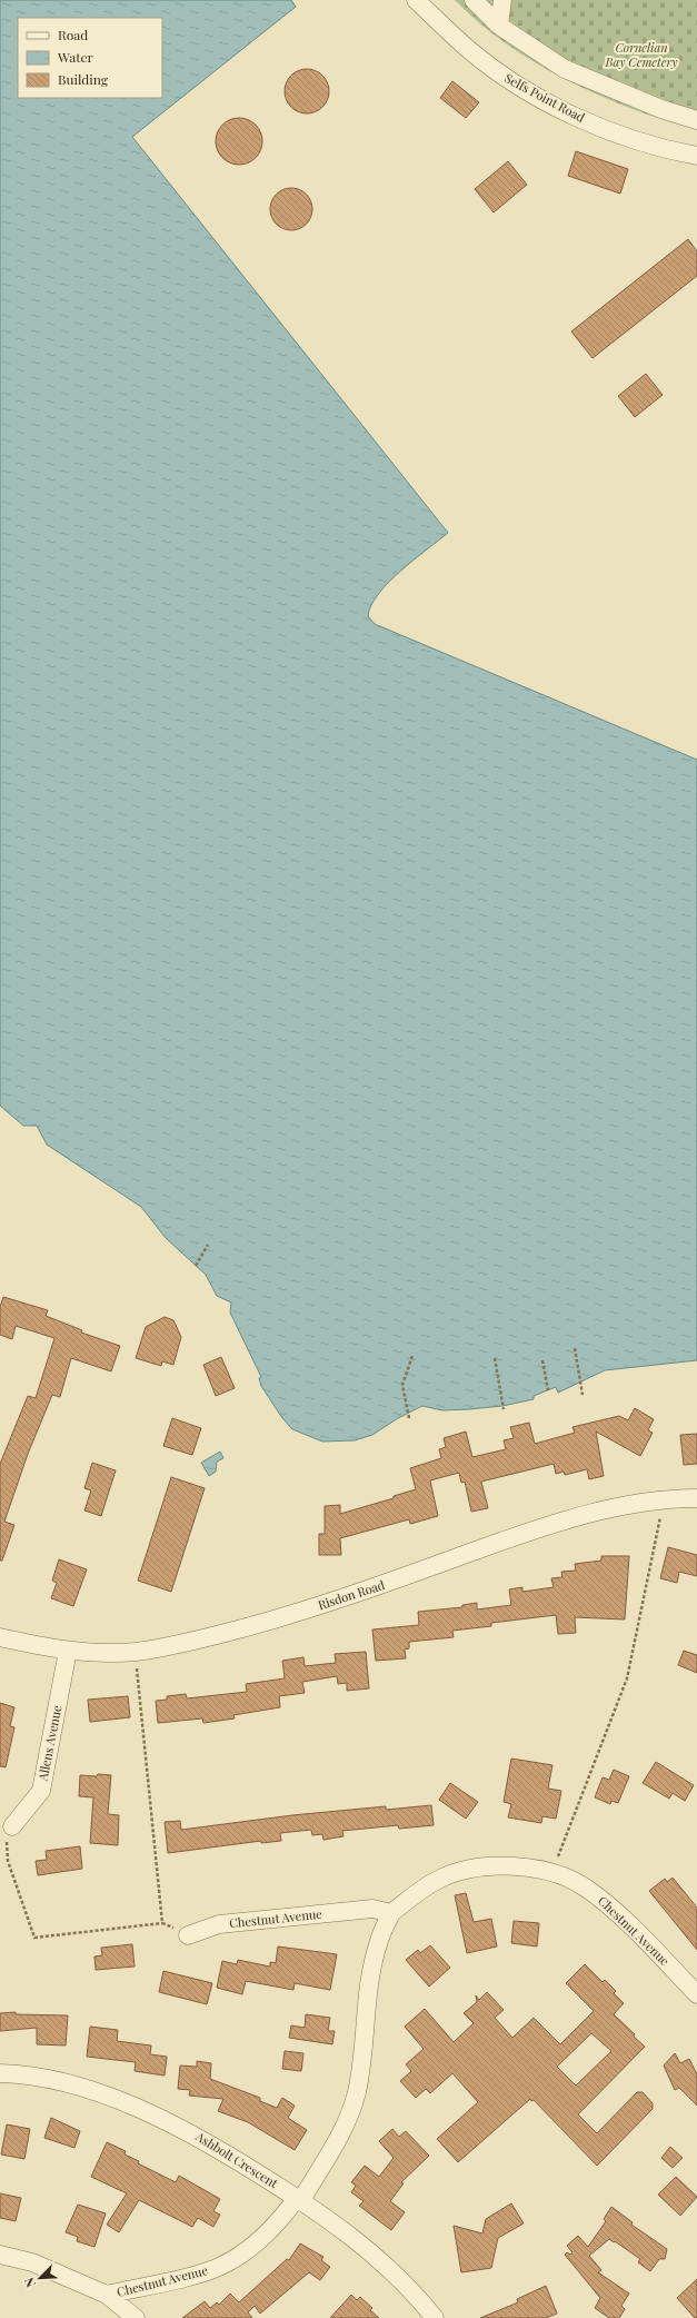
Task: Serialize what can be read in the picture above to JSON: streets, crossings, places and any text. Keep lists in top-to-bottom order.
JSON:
{
  "streets": {
    "street": [
      "Selfs Point Road",
      "Risdon Road",
      "Allens Avenue",
      "Chestnut Avenue",
      "Ashbolt Crescent"
    ]
  },
  "crossings": [
    ["Risdon Road", "Allens Avenue"],
    ["Chestnut Avenue", "Ashbolt Crescent"]
  ],
  "parks": ["Cornelian Bay Cemetery"],
  "legend": ["Road", "Water", "Building"],
  "north": "bottom left"
}
